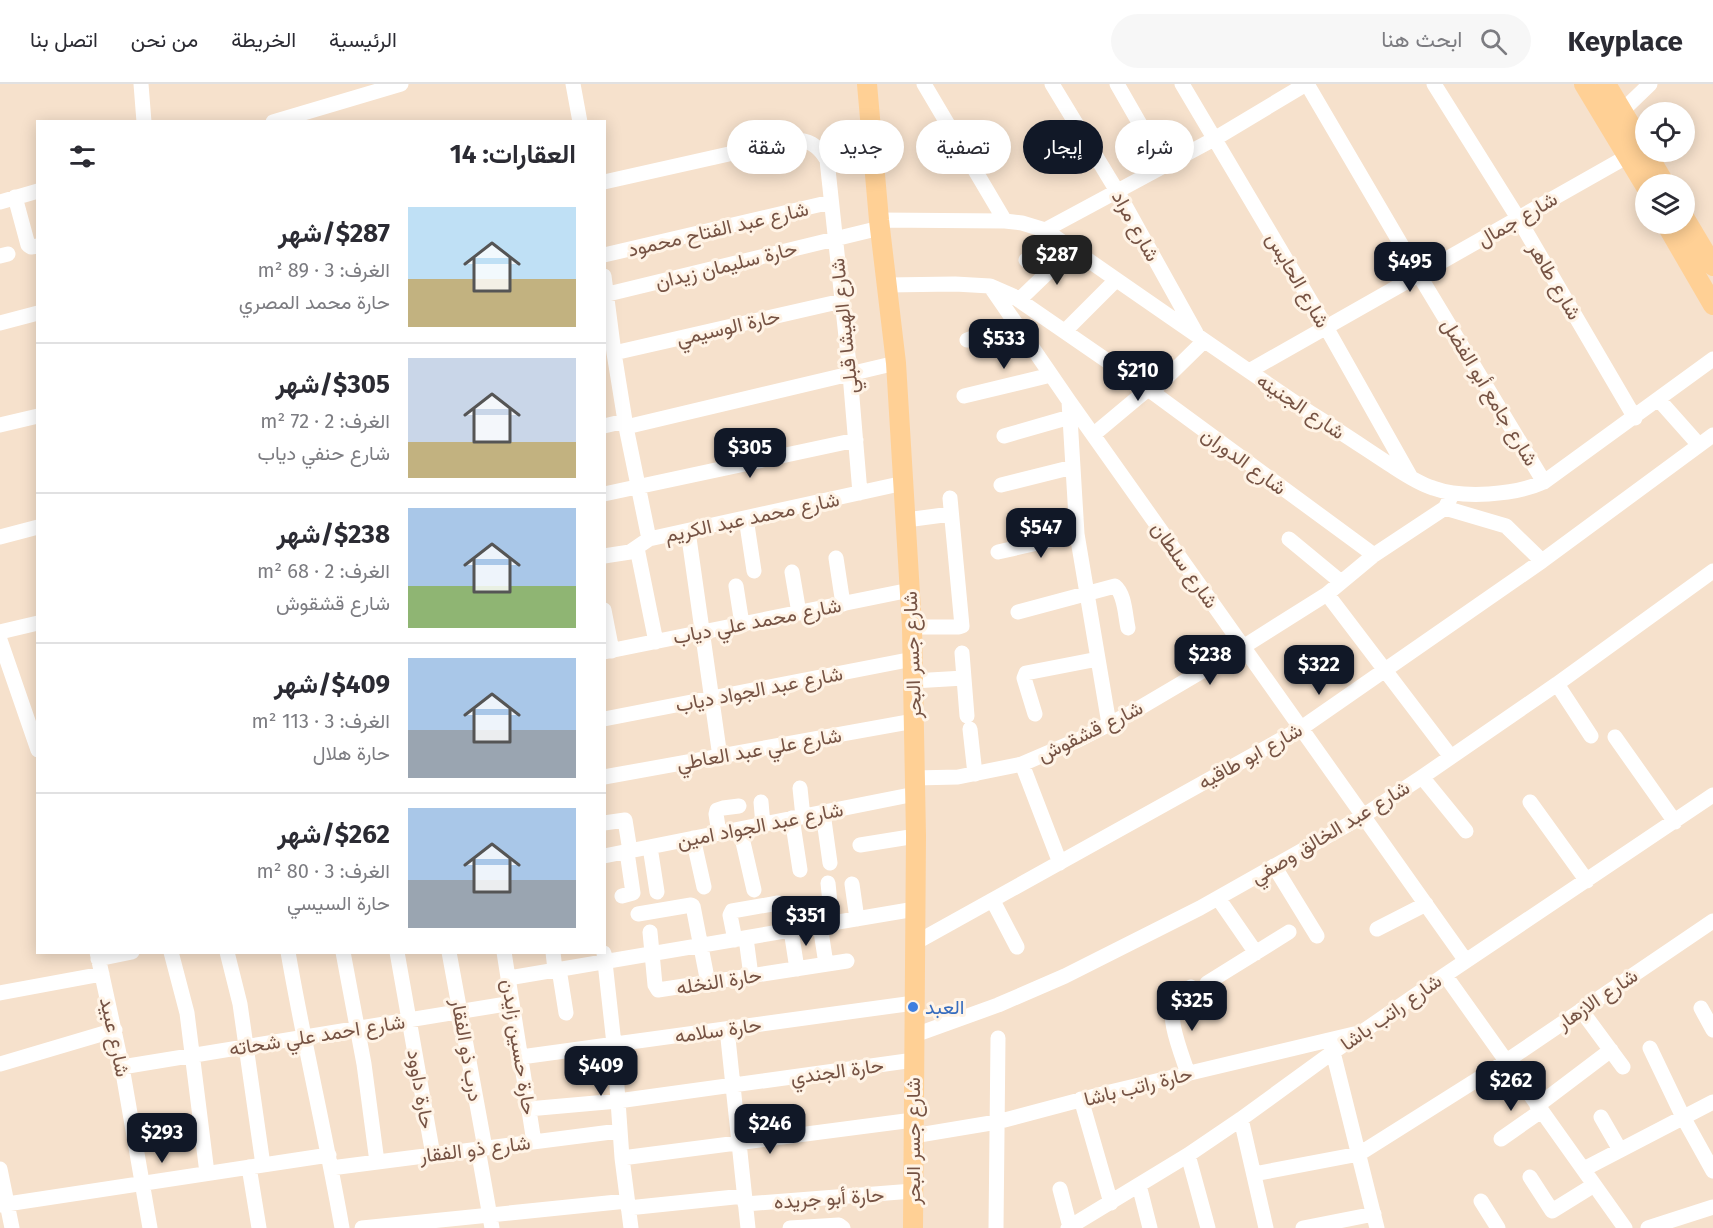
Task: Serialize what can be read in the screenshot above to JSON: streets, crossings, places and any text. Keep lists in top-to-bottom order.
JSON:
{
  "streets": {
    "main road": ["شارع جسر البحر"],
    "street": [
      "شارع جمال",
      "شارع مراد",
      "شارع عبد الفتاح محمود",
      "حارة سليمان زيدان",
      "شارع الحايس",
      "شارع طاهر",
      "شارع الهيشا قبلي",
      "حارة الوسيمي",
      "شارع جامع أبو الفضل",
      "شارع الجنينه",
      "شارع الدوران",
      "شارع محمد عبد الكريم",
      "شارع سلطان",
      "شارع محمد علي دياب",
      "شارع عبد الجواد دياب",
      "شارع قشقوش",
      "شارع علي عبد العاطي",
      "شارع ابو طاقيه",
      "شارع عبد الجواد امين",
      "شارع عبد الخالق وصفي",
      "حارة النخله",
      "شارع الازهار",
      "شارع راتب باشا",
      "حارة سلامه",
      "شارع احمد علي شحاته",
      "شارع عبيد",
      "حارة حسين زايدن",
      "درب ذو الفقار",
      "حارة الجندي",
      "حارة راتب باشا",
      "حارة داوود",
      "شارع ذو الفقار",
      "حارة أبو جريده"
    ]
  },
  "crossings": [
    ["شارع جمال", "شارع الحايس"],
    ["شارع جمال", "شارع طاهر"],
    ["شارع جمال", "شارع جامع أبو الفضل"],
    ["شارع جمال", "شارع الجنينه"],
    ["شارع مراد", "شارع الجنينه"],
    ["شارع عبد الفتاح محمود", "شارع الهيشا قبلي"],
    ["حارة سليمان زيدان", "شارع الهيشا قبلي"],
    ["حارة سليمان زيدان", "شارع الجنينه"],
    ["حارة سليمان زيدان", "شارع جسر البحر"],
    ["شارع الحايس", "شارع الجنينه"],
    ["شارع طاهر", "شارع الجنينه"],
    ["شارع الهيشا قبلي", "حارة الوسيمي"],
    ["شارع الهيشا قبلي", "شارع محمد عبد الكريم"],
    ["شارع جامع أبو الفضل", "شارع الجنينه"],
    ["شارع الجنينه", "شارع جسر البحر"],
    ["شارع الجنينه", "شارع قشقوش"],
    ["شارع الدوران", "شارع سلطان"],
    ["شارع الدوران", "شارع جسر البحر"],
    ["شارع الدوران", "شارع قشقوش"],
    ["شارع محمد عبد الكريم", "شارع جسر البحر"],
    ["شارع سلطان", "شارع قشقوش"],
    ["شارع سلطان", "شارع ابو طاقيه"],
    ["شارع سلطان", "شارع عبد الخالق وصفي"],
    ["شارع سلطان", "شارع راتب باشا"],
    ["شارع محمد علي دياب", "شارع جسر البحر"],
    ["شارع جسر البحر", "شارع عبد الجواد دياب"],
    ["شارع جسر البحر", "شارع قشقوش"],
    ["شارع جسر البحر", "شارع علي عبد العاطي"],
    ["شارع جسر البحر", "شارع ابو طاقيه"],
    ["شارع جسر البحر", "شارع عبد الجواد امين"],
    ["شارع جسر البحر", "شارع عبد الخالق وصفي"],
    ["شارع جسر البحر", "حارة سلامه"],
    ["شارع جسر البحر", "حارة الجندي"],
    ["شارع جسر البحر", "حارة راتب باشا"],
    ["شارع جسر البحر", "حارة أبو جريده"],
    ["شارع قشقوش", "شارع عبد الجواد امين"],
    ["شارع راتب باشا", "حارة راتب باشا"],
    ["حارة سلامه", "حارة حسين زايدن"],
    ["شارع احمد علي شحاته", "شارع عبيد"],
    ["شارع احمد علي شحاته", "حارة حسين زايدن"],
    ["شارع احمد علي شحاته", "درب ذو الفقار"],
    ["شارع احمد علي شحاته", "حارة داوود"],
    ["شارع عبيد", "شارع ذو الفقار"],
    ["حارة حسين زايدن", "حارة الجندي"],
    ["حارة حسين زايدن", "شارع ذو الفقار"],
    ["درب ذو الفقار", "شارع ذو الفقار"],
    ["درب ذو الفقار", "حارة أبو جريده"],
    ["حارة داوود", "شارع ذو الفقار"]
  ],
  "places": ["العبد"],
  "page": {
    "header": "Keyplace",
    "search": "ابحث هنا",
    "nav": [
      "الرئيسية",
      "الخريطة",
      "من نحن",
      "اتصل بنا"
    ],
    "chip": [
      "شراء",
      "إيجار",
      "تصفية",
      "جديد",
      "شقة"
    ],
    "heading": "العقارات: 14",
    "list": [
      {
        "name": "$287/شهر",
        "note": "الغرف: 3 · 89 m² · حارة محمد المصري"
      },
      {
        "name": "$305/شهر",
        "note": "الغرف: 2 · 72 m² · شارع حنفي دياب"
      },
      {
        "name": "$238/شهر",
        "note": "الغرف: 2 · 68 m² · شارع قشقوش"
      },
      {
        "name": "$409/شهر",
        "note": "الغرف: 3 · 113 m² · حارة هلال"
      },
      {
        "name": "$262/شهر",
        "note": "الغرف: 3 · 80 m² · حارة السيسي"
      }
    ],
    "price": [
      "$287",
      "$495",
      "$533",
      "$210",
      "$305",
      "$547",
      "$238",
      "$322",
      "$351",
      "$325",
      "$409",
      "$262",
      "$246",
      "$293"
    ]
  }
}
